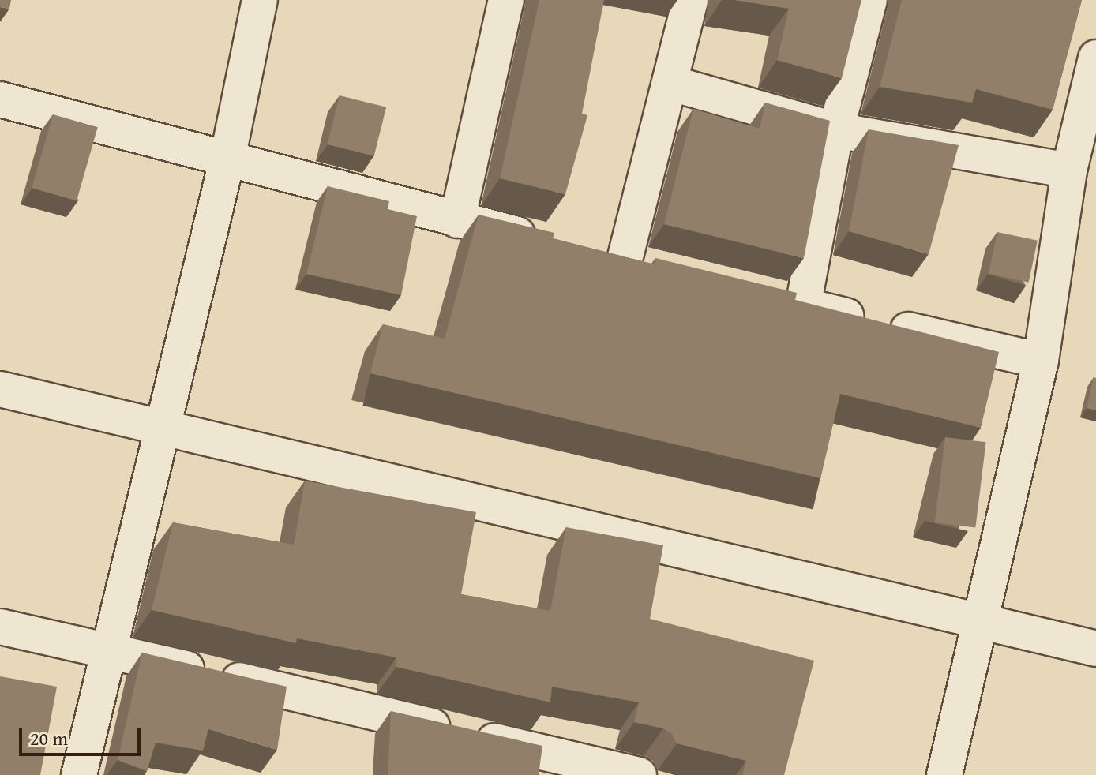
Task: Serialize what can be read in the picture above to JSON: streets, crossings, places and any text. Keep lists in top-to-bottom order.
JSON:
{
  "scale_bar": "20 m"
}
